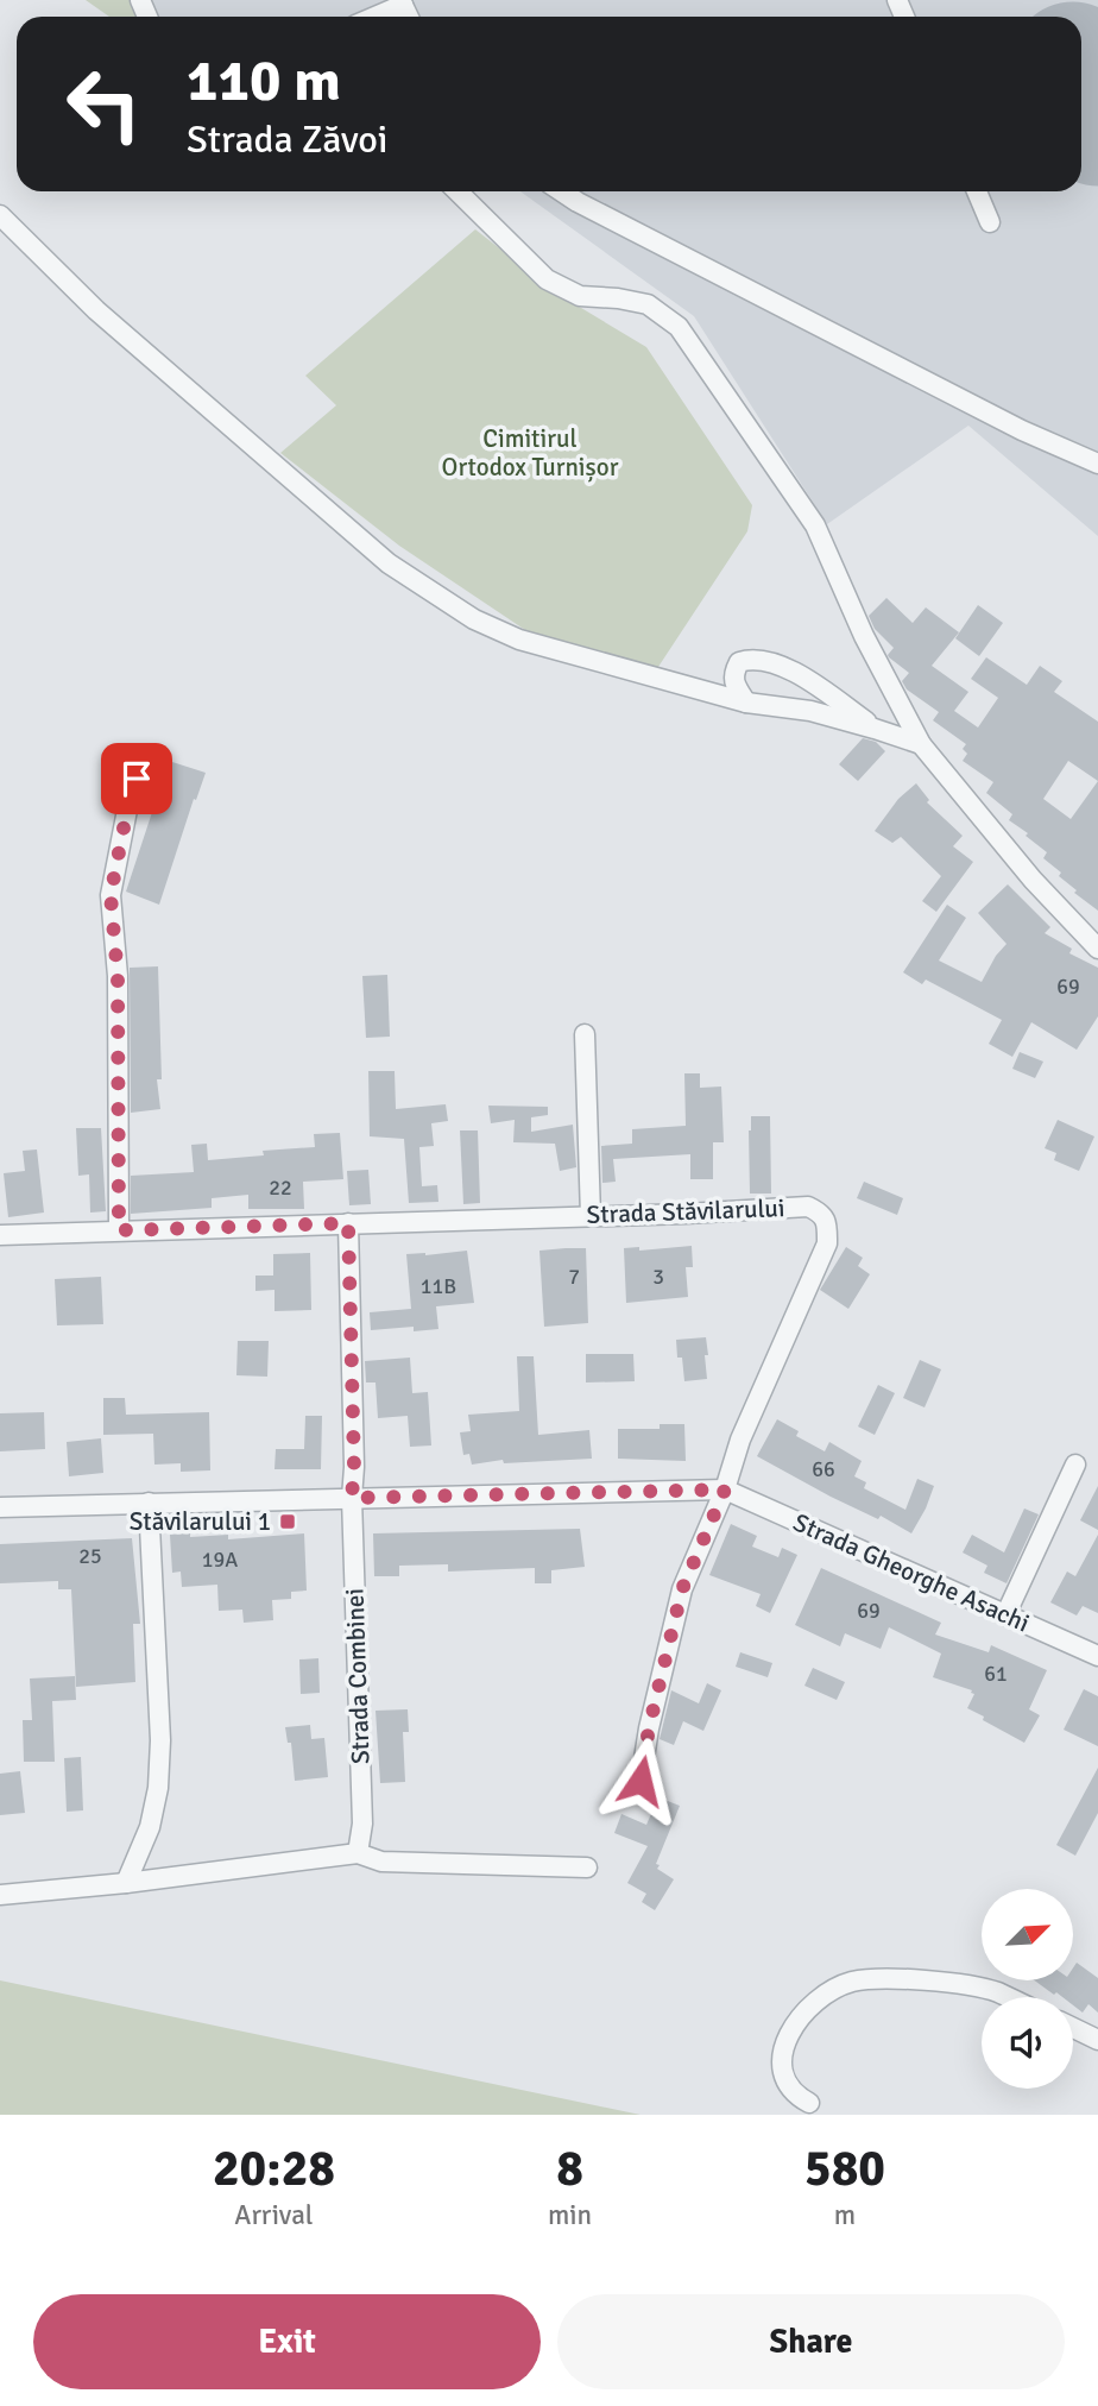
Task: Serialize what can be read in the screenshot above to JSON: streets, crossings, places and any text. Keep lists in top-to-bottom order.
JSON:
{
  "streets": {
    "street": ["Strada Stăvilarului", "Strada Gheorghe Asachi", "Strada Combinei"]
  },
  "crossings": [
    ["Strada Stăvilarului", "Strada Gheorghe Asachi"]
  ],
  "parks": ["Cimitirul Ortodox Turnișor"],
  "places": {
    "transit": ["Stăvilarului 1"]
  },
  "house_numbers": [
    "69",
    "22",
    "7",
    "3",
    "11B",
    "66",
    "25",
    "19A",
    "69",
    "61"
  ],
  "north": "top right",
  "page": {
    "turn": ["110 m", "Strada Zăvoi"],
    "eta": [
      "20:28",
      "Arrival",
      "8",
      "min",
      "580",
      "m"
    ],
    "buttons": ["Exit", "Share"]
  }
}
